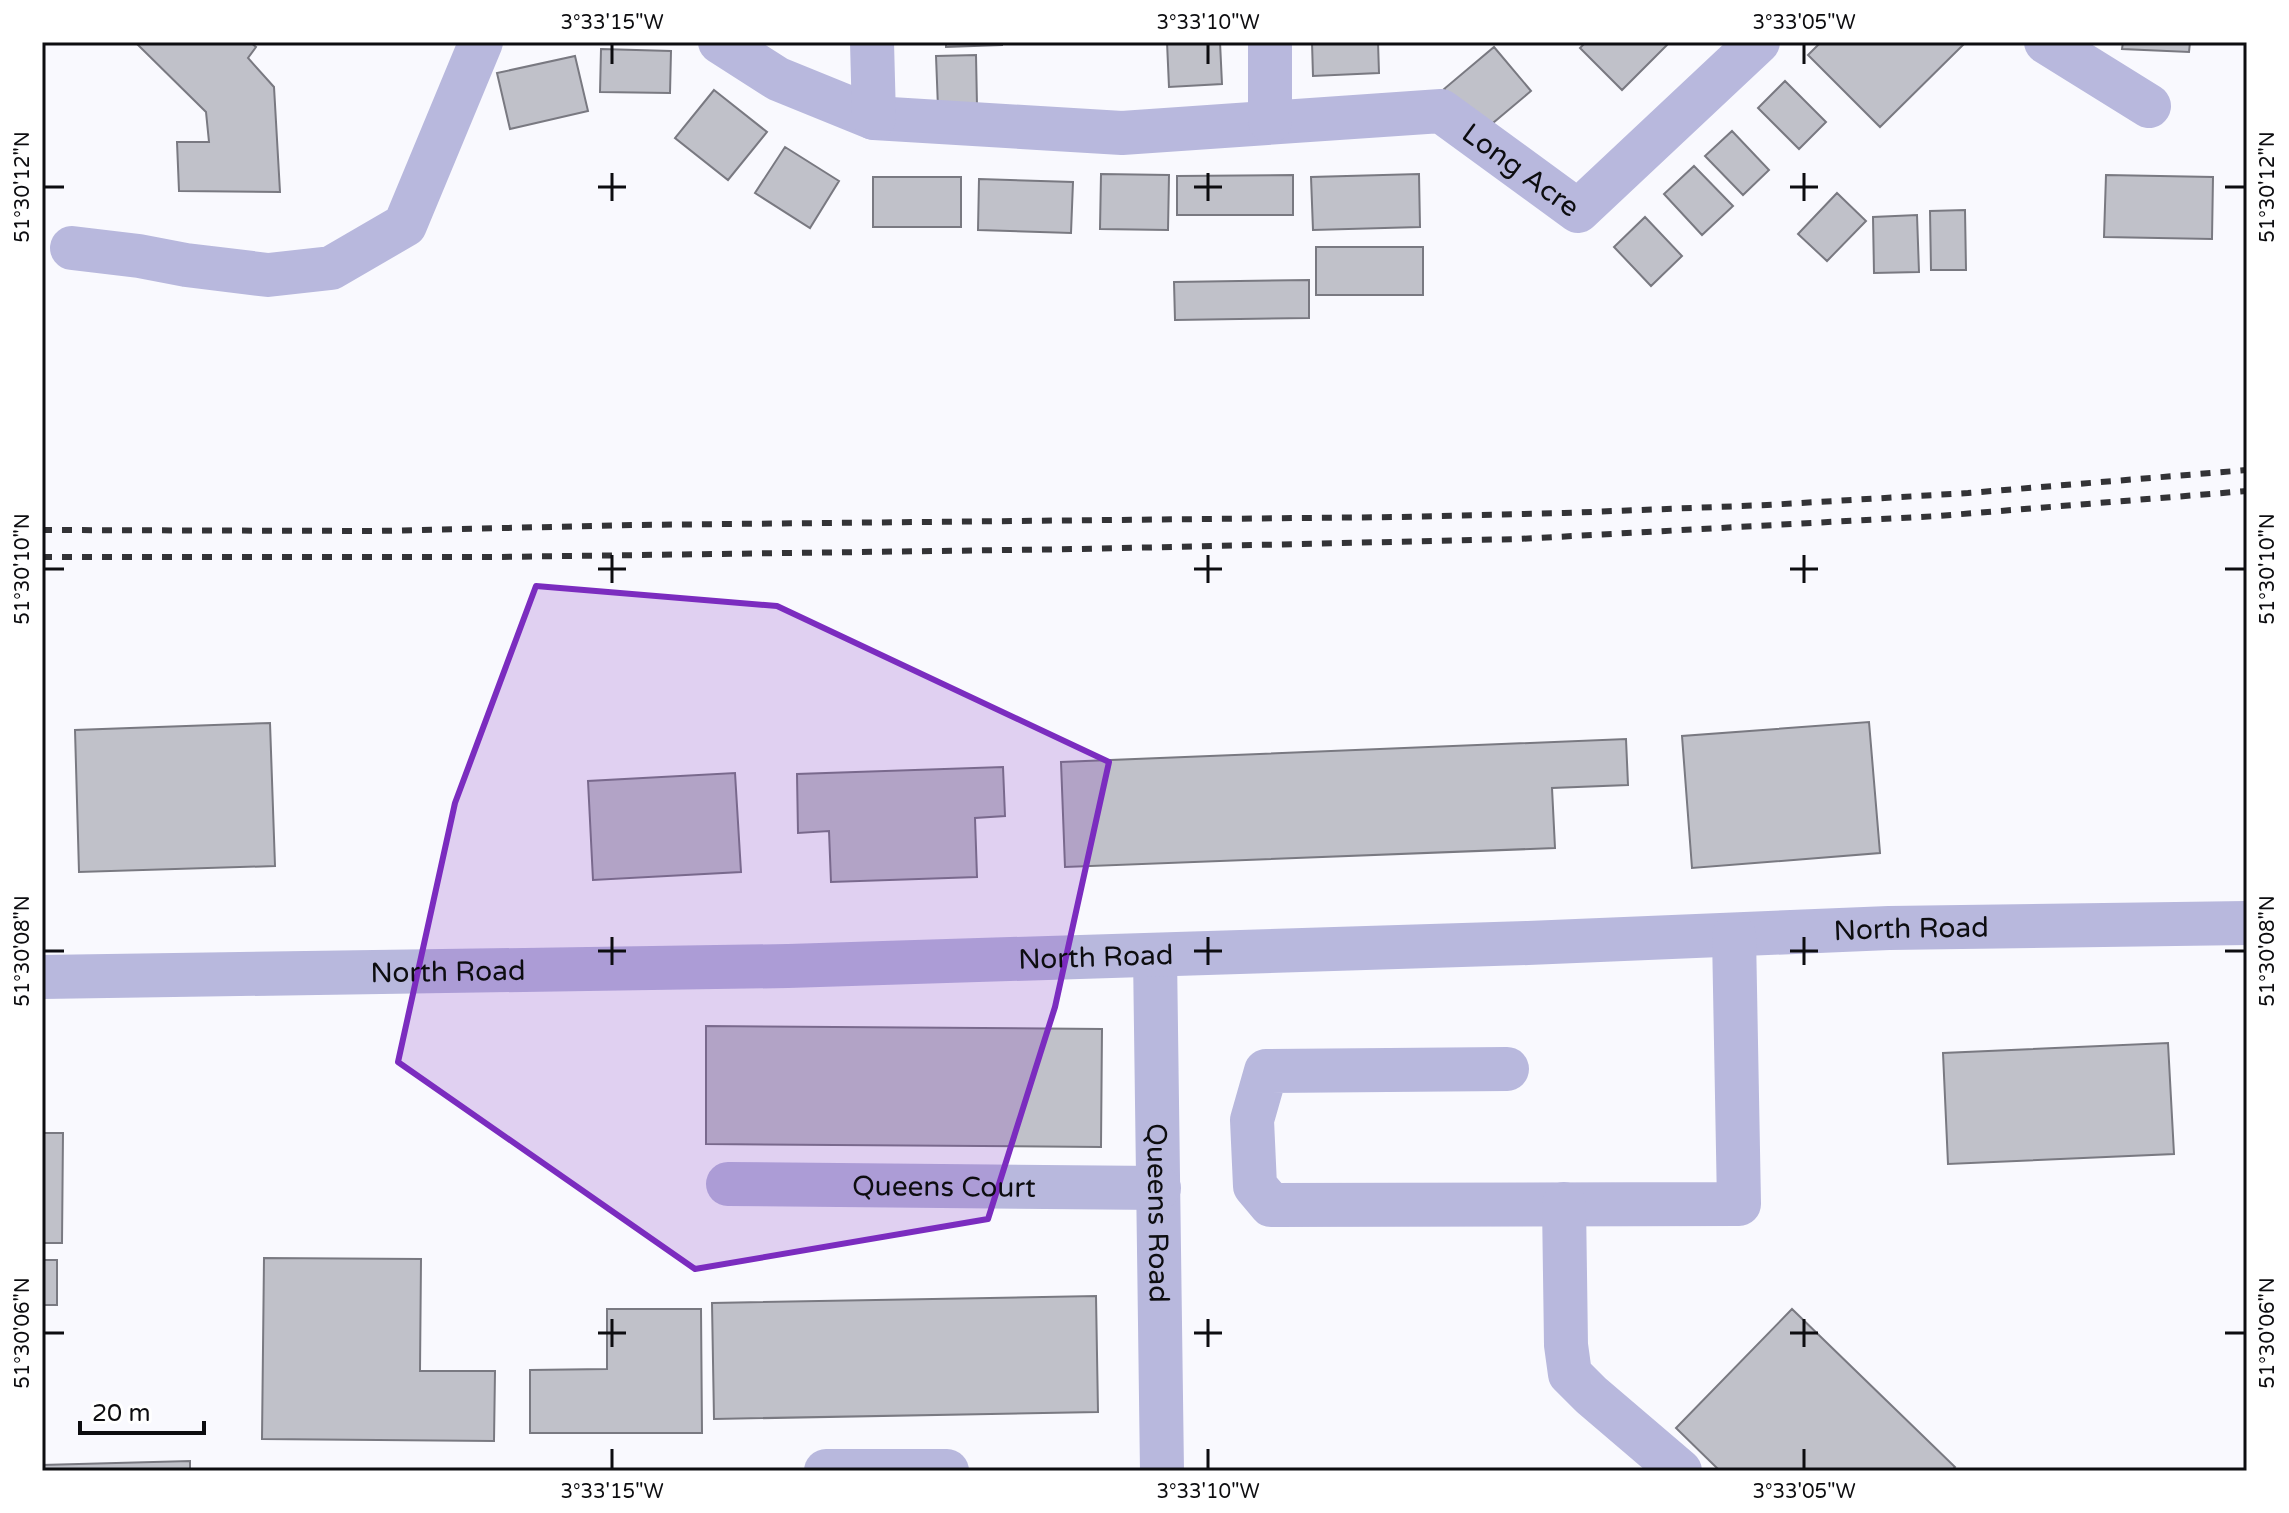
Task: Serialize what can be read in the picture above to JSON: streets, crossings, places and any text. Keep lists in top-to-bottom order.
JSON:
{
  "streets": {
    "street": [
      "Long Acre",
      "North Road",
      "Queens Court",
      "Queens Road"
    ]
  },
  "crossings": [
    ["North Road", "Queens Road"],
    ["Queens Court", "Queens Road"]
  ],
  "scale_bar": "20 m",
  "coordinates": [
    "3°33'15\"W",
    "3°33'10\"W",
    "3°33'05\"W",
    "51°30'12\"N",
    "51°30'10\"N",
    "51°30'08\"N",
    "51°30'06\"N"
  ]
}
